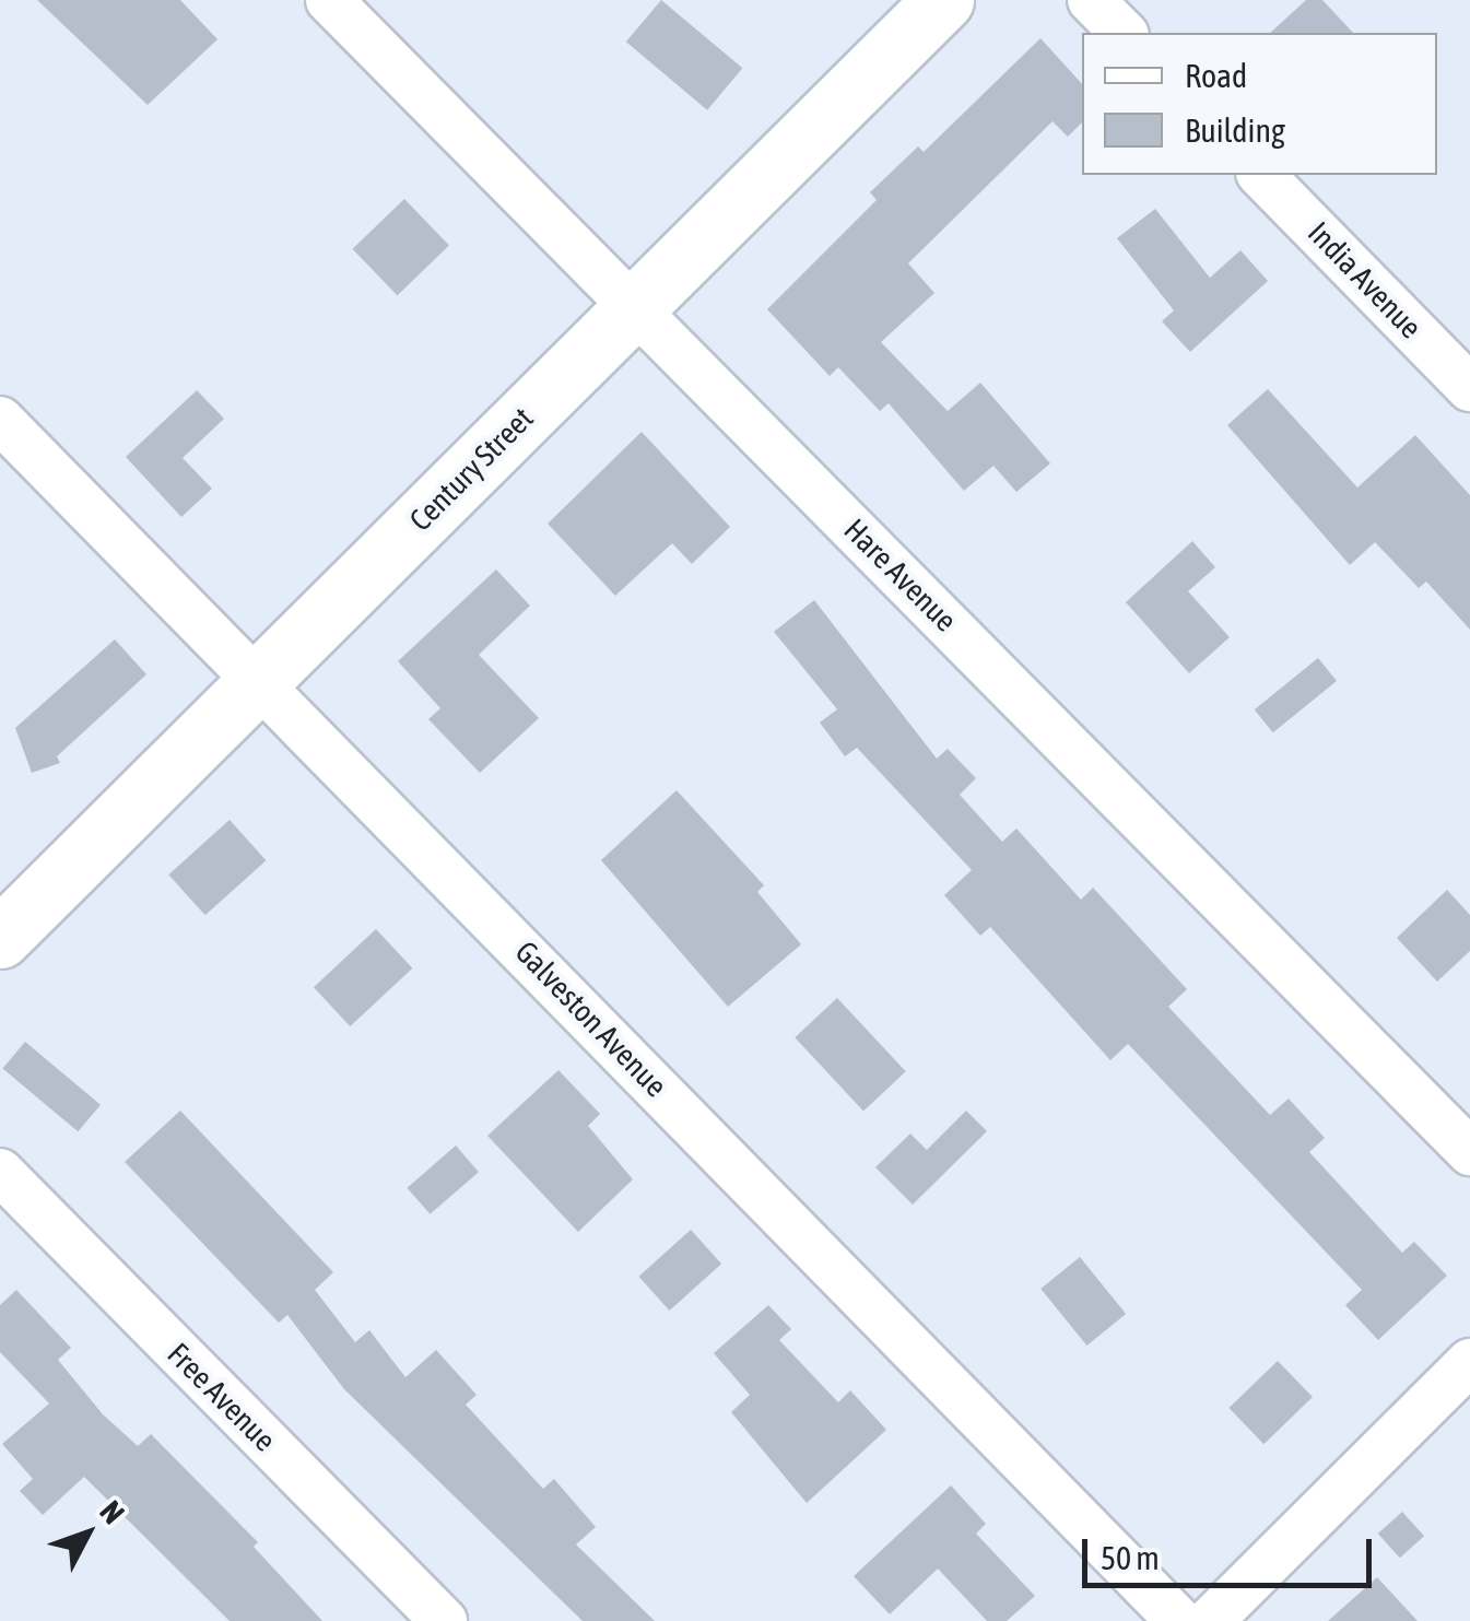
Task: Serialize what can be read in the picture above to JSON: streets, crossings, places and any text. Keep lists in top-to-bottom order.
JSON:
{
  "streets": {
    "street": [
      "India Avenue",
      "Century Street",
      "Hare Avenue",
      "Galveston Avenue",
      "Free Avenue"
    ]
  },
  "crossings": [
    ["Century Street", "Hare Avenue"],
    ["Century Street", "Galveston Avenue"]
  ],
  "legend": ["Road", "Building"],
  "scale_bar": "50 m",
  "north": "top right"
}
